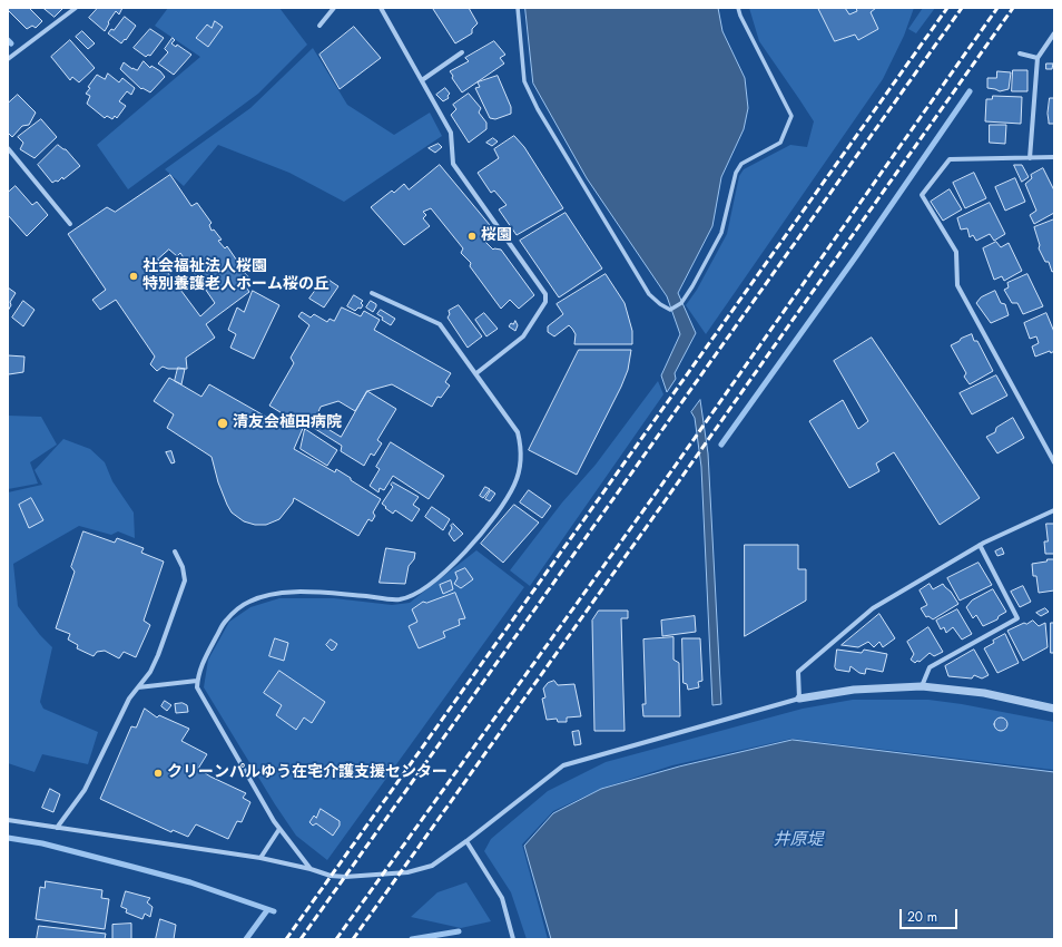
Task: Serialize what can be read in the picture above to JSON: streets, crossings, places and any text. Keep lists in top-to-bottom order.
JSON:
{
  "water": ["井原堤"],
  "places": [
    "桜園",
    "社会福祉法人桜園 特別養護老人ホーム桜の丘",
    "清友会植田病院",
    "クリーンパルゆう在宅介護支援センター"
  ],
  "scale_bar": "20 m"
}
